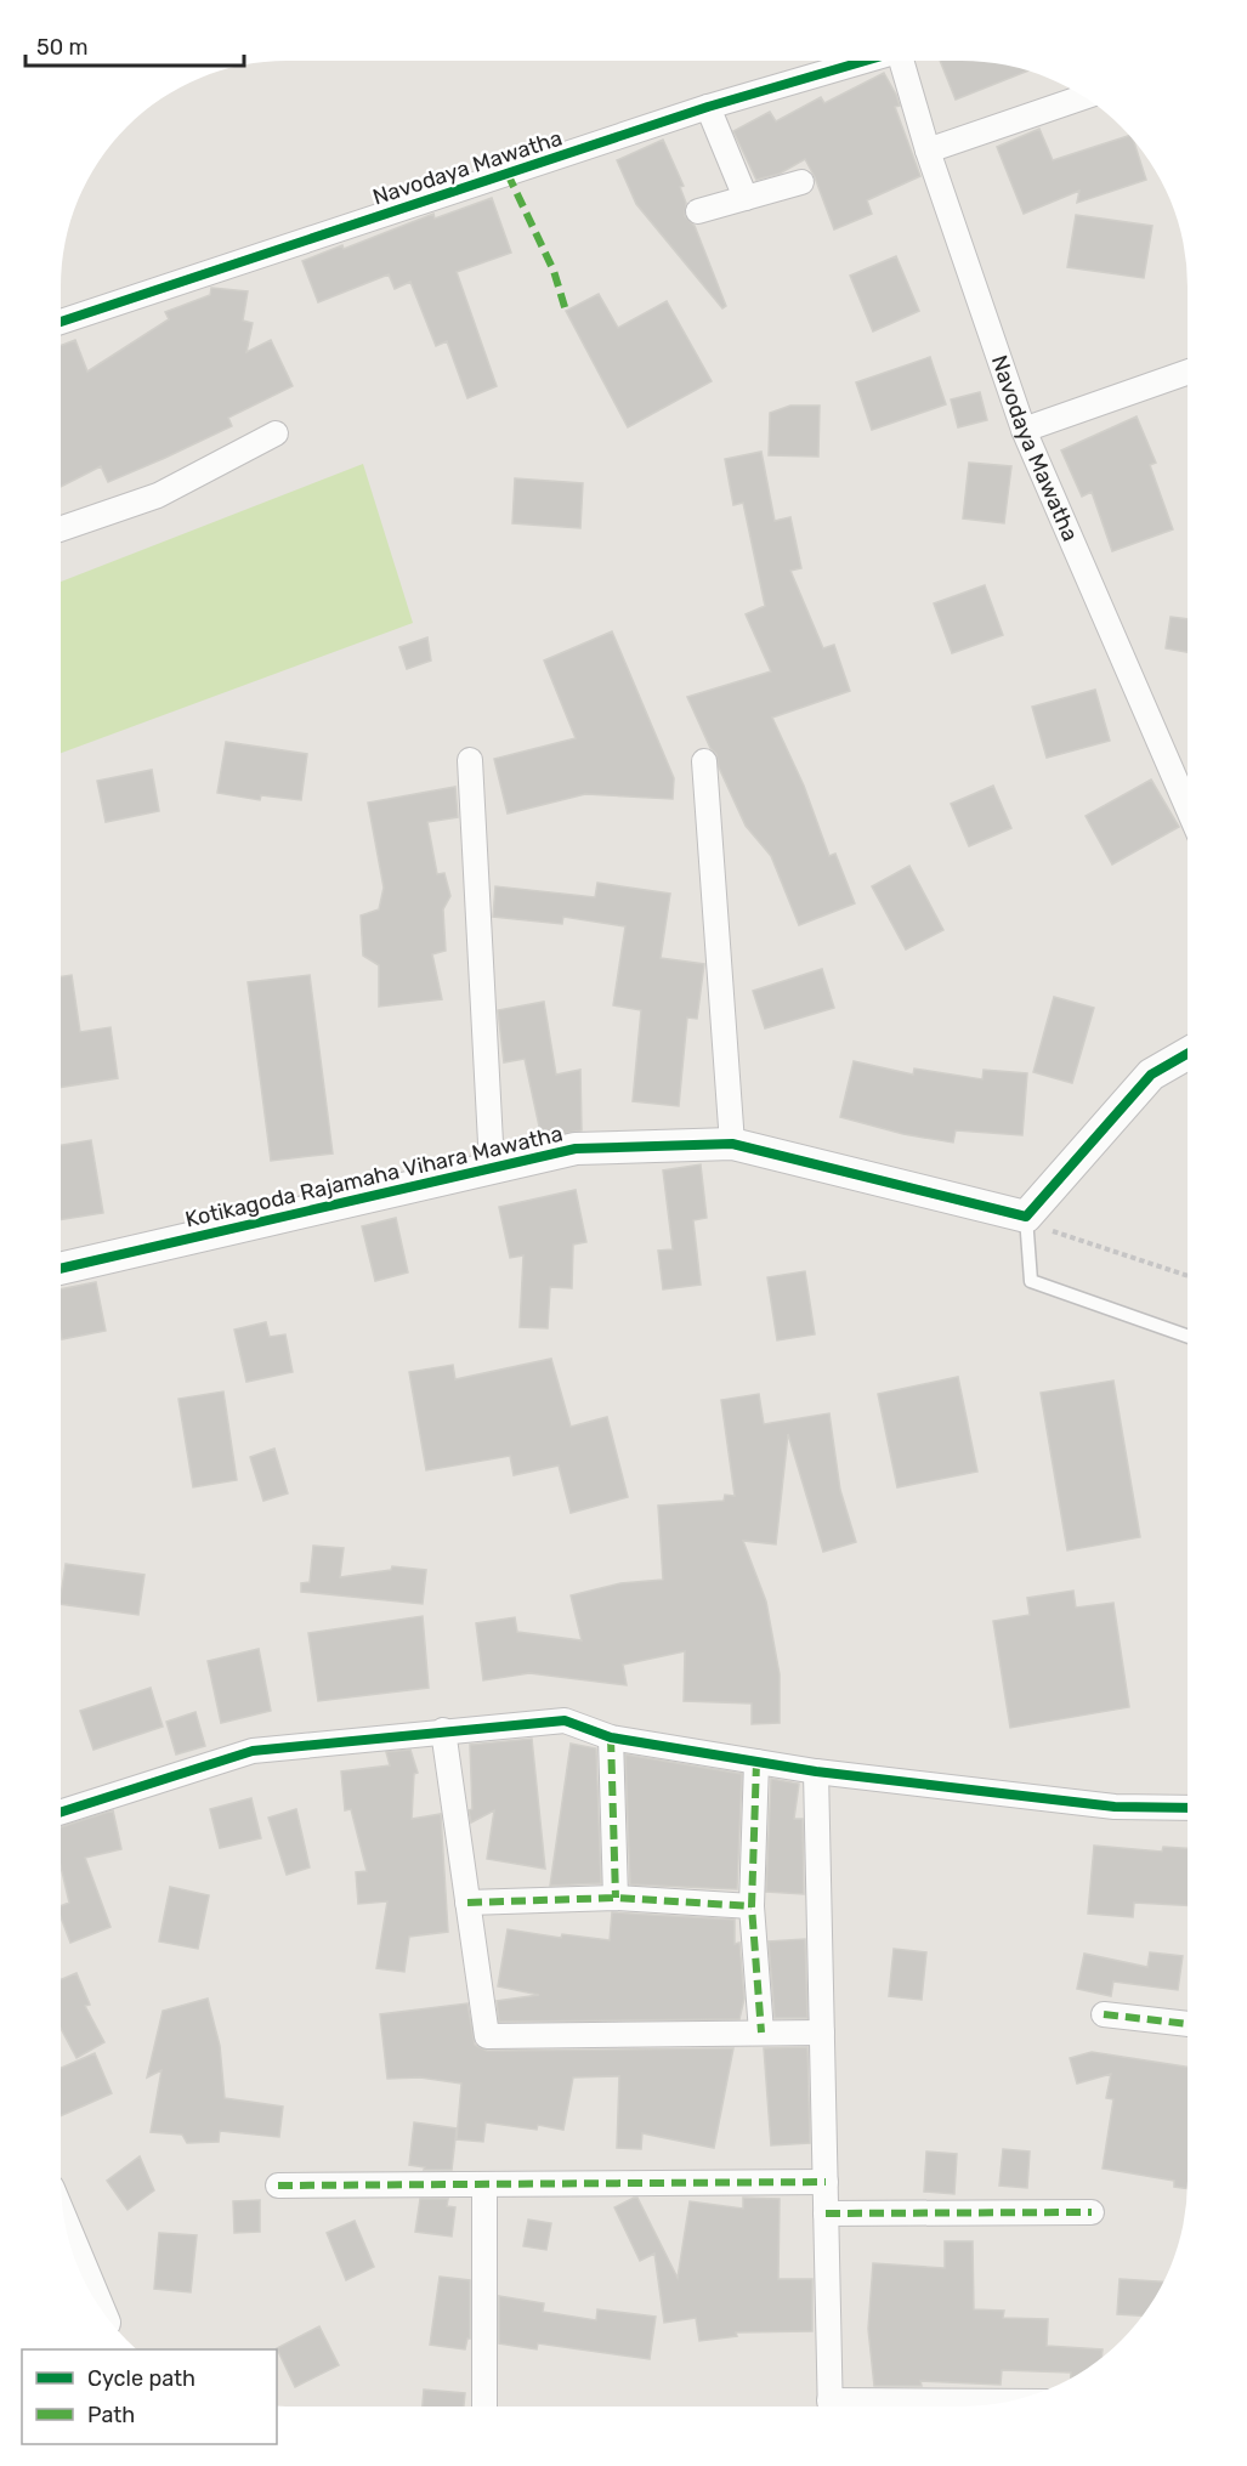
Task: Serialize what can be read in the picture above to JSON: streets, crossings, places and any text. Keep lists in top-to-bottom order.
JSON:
{
  "streets": {
    "street": ["Navodaya Mawatha", "Kotikagoda Rajamaha Vihara Mawatha"]
  },
  "legend": ["Cycle path", "Path"],
  "scale_bar": "50 m"
}
